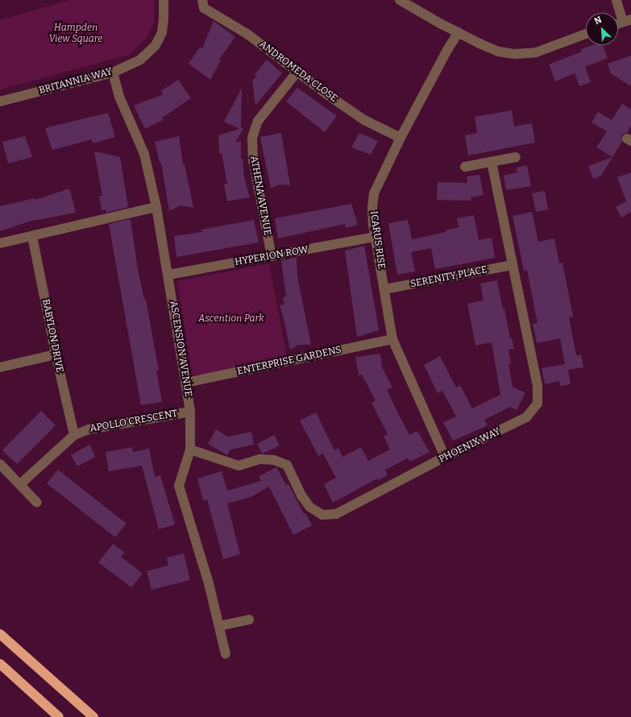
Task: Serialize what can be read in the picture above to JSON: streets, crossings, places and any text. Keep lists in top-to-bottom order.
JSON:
{
  "streets": {
    "street": [
      "ANDROMEDA CLOSE",
      "BRITANNIA WAY",
      "ATHENA AVENUE",
      "ICARUS RISE",
      "HYPERION ROW",
      "SERENITY PLACE",
      "BABYLON DRIVE",
      "ASCENSION AVENUE",
      "ENTERPRISE GARDENS",
      "APOLLO CRESCENT",
      "PHOENIX WAY"
    ]
  },
  "crossings": [
    ["ANDROMEDA CLOSE", "ATHENA AVENUE"],
    ["ANDROMEDA CLOSE", "ICARUS RISE"],
    ["BRITANNIA WAY", "ASCENSION AVENUE"],
    ["ATHENA AVENUE", "HYPERION ROW"],
    ["ICARUS RISE", "HYPERION ROW"],
    ["ICARUS RISE", "SERENITY PLACE"],
    ["ICARUS RISE", "ENTERPRISE GARDENS"],
    ["ICARUS RISE", "PHOENIX WAY"],
    ["HYPERION ROW", "ASCENSION AVENUE"],
    ["SERENITY PLACE", "PHOENIX WAY"],
    ["BABYLON DRIVE", "APOLLO CRESCENT"],
    ["ASCENSION AVENUE", "ENTERPRISE GARDENS"],
    ["ASCENSION AVENUE", "APOLLO CRESCENT"],
    ["ASCENSION AVENUE", "PHOENIX WAY"]
  ],
  "parks": ["Hampden View Square", "Ascention Park"],
  "north": "top left"
}
